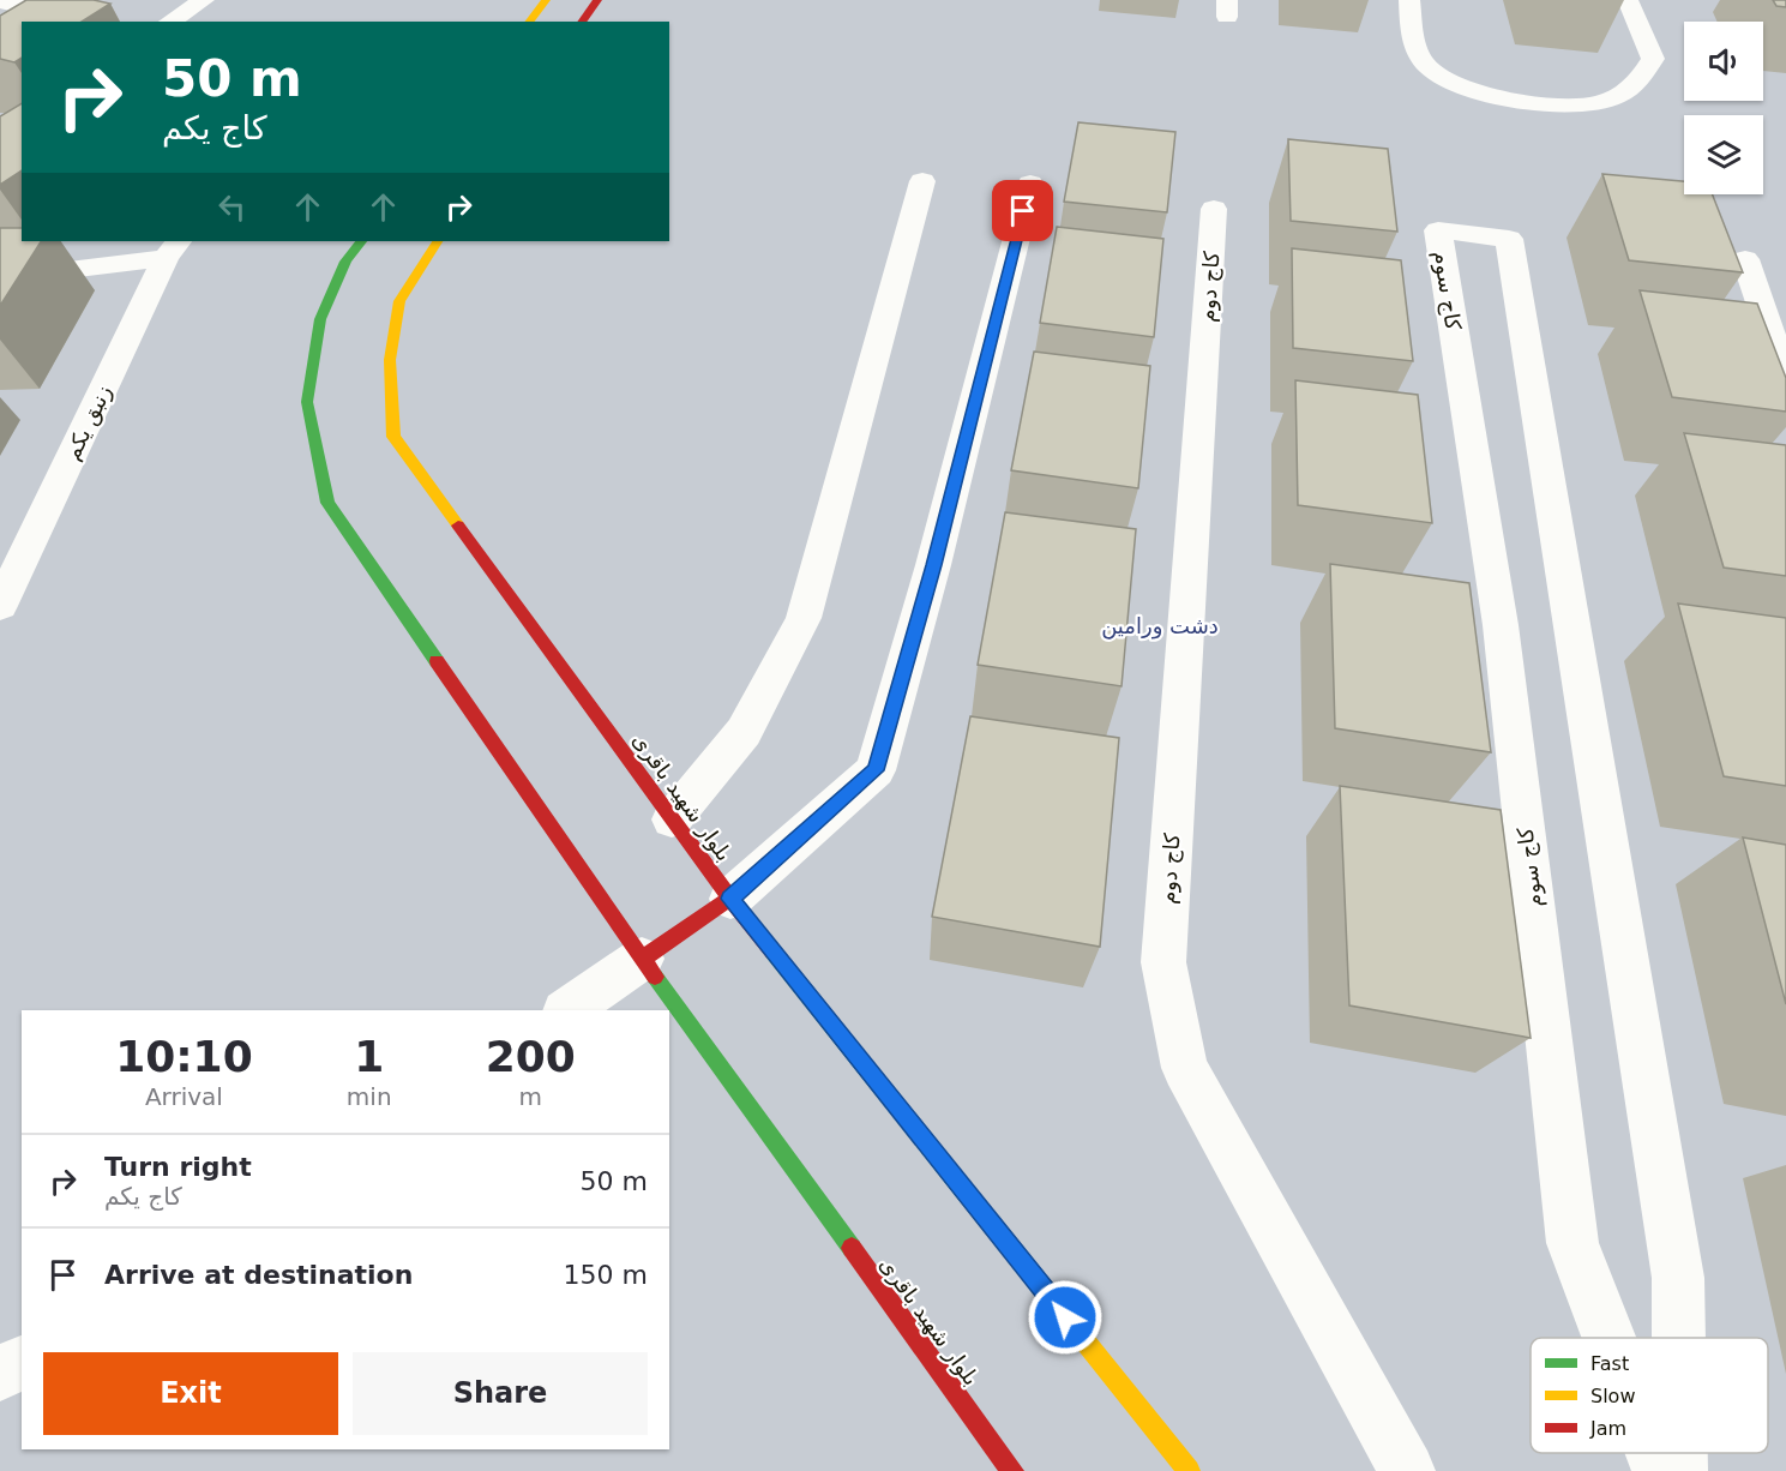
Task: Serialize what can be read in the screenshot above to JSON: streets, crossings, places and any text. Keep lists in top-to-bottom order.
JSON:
{
  "streets": {
    "street": [
      "کاج دوم",
      "کاج سوم",
      "زنبق یکم",
      "بلوار شهید باقری"
    ]
  },
  "parks": ["دشت ورامین"],
  "legend": ["Fast", "Slow", "Jam"],
  "page": {
    "turn": ["50 m", "کاج یکم"],
    "eta": [
      "10:10",
      "Arrival",
      "1",
      "min",
      "200",
      "m"
    ],
    "list": [
      {
        "name": "Turn right",
        "note": "کاج یکم",
        "value": "50 m"
      },
      {
        "name": "Arrive at destination",
        "value": "150 m"
      }
    ],
    "buttons": ["Exit", "Share"]
  }
}
